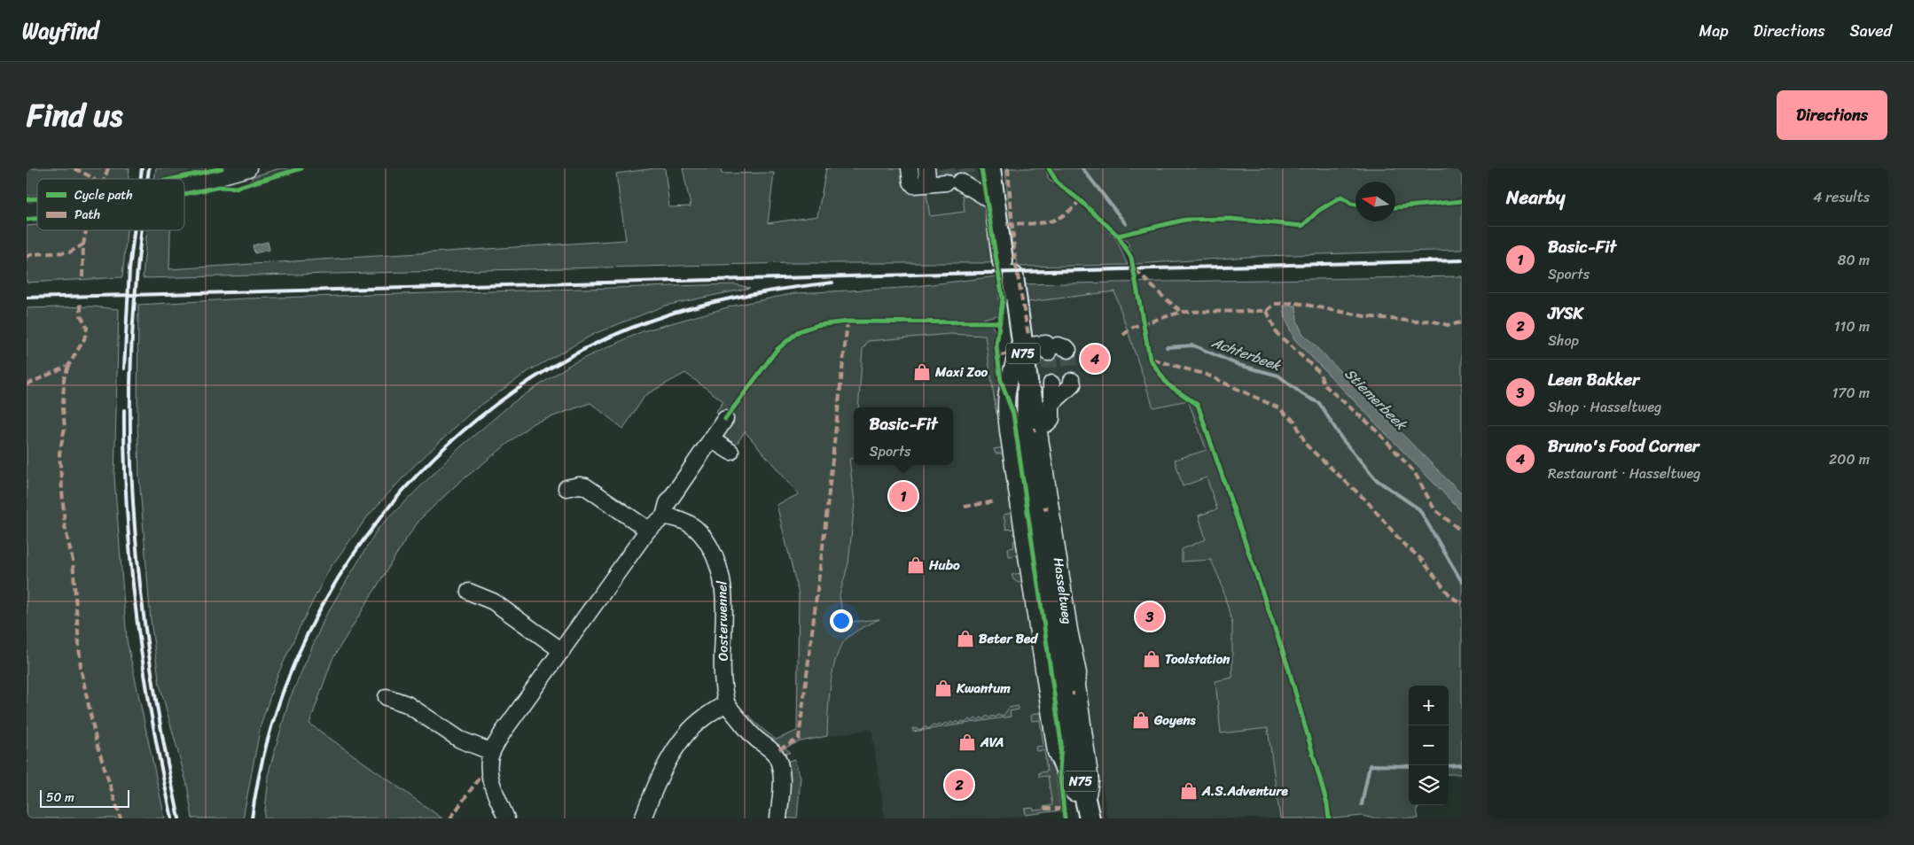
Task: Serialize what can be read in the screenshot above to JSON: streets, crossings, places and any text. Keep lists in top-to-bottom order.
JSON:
{
  "streets": {
    "main road": ["N75", "Hasseltweg"],
    "street": ["Oosterwennel"]
  },
  "water": ["Achterbeek", "Stiemerbeek"],
  "places": {
    "shop": [
      "Maxi Zoo",
      "Hubo",
      "Beter Bed",
      "Toolstation",
      "Kwantum",
      "Goyens",
      "AVA",
      "A.S.Adventure"
    ]
  },
  "legend": ["Cycle path", "Path"],
  "scale_bar": "50 m",
  "north": "left",
  "page": {
    "header": "Wayfind",
    "nav": ["Map", "Directions", "Saved"],
    "title": "Find us",
    "buttons": "Directions",
    "heading": ["Nearby", "4 results"],
    "list": [
      {
        "mark": "1",
        "name": "Basic-Fit",
        "note": "Sports",
        "value": "80 m"
      },
      {
        "mark": "2",
        "name": "JYSK",
        "note": "Shop",
        "value": "110 m"
      },
      {
        "mark": "3",
        "name": "Leen Bakker",
        "note": "Shop · Hasseltweg",
        "value": "170 m"
      },
      {
        "mark": "4",
        "name": "Bruno's Food Corner",
        "note": "Restaurant · Hasseltweg",
        "value": "200 m"
      }
    ],
    "pins": [
      "4",
      "1",
      "3",
      "2"
    ],
    "popup": ["Basic-Fit", "Sports"],
    "map_buttons": ["+", "−"],
    "scale": "50 m"
  }
}
